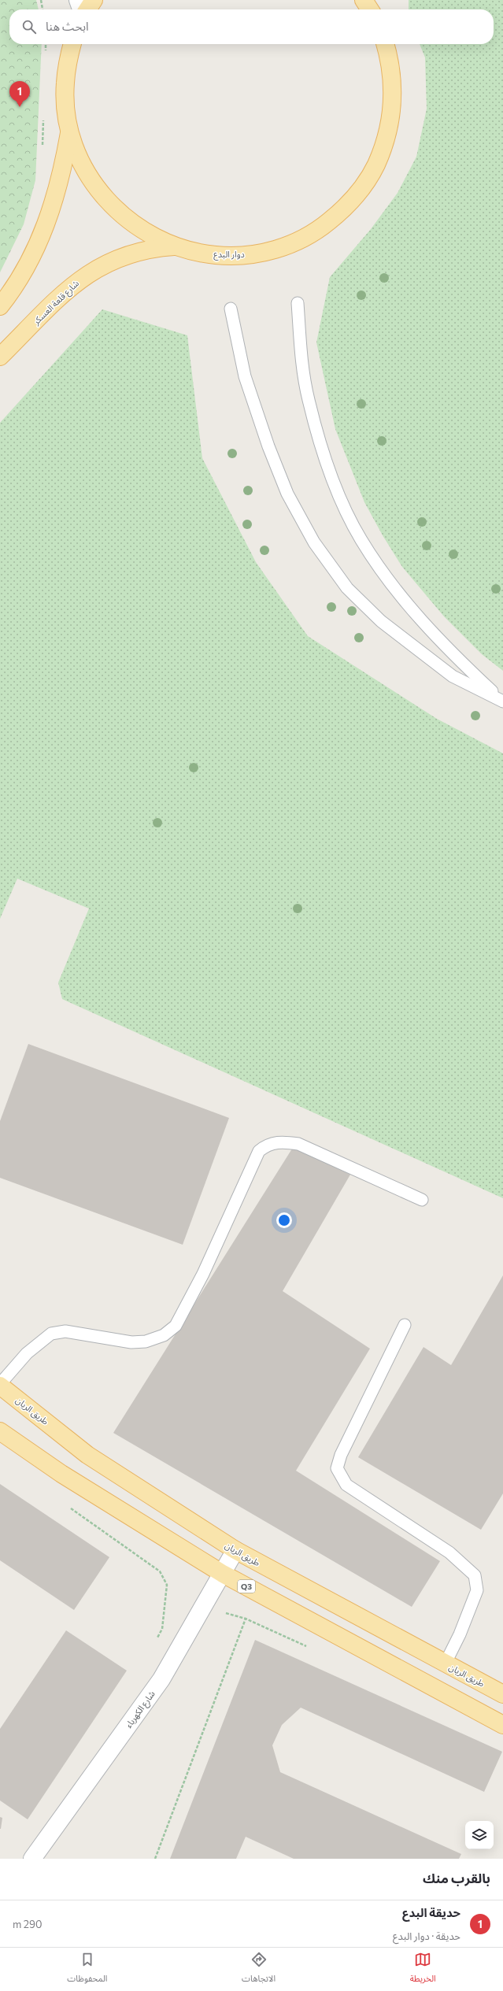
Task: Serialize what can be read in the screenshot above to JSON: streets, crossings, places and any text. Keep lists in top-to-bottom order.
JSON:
{
  "streets": {
    "main road": [
      "دوار البدع",
      "شارع قلعة العسكر",
      "طريق الريان",
      "Q3"
    ],
    "street": ["شارع الكهرباء"]
  },
  "crossings": [
    ["دوار البدع", "شارع قلعة العسكر"],
    ["طريق الريان", "شارع الكهرباء"],
    ["Q3", "شارع الكهرباء"]
  ],
  "page": {
    "search": "ابحث هنا",
    "pins": "1",
    "heading": "بالقرب منك",
    "list": [
      {
        "mark": "1",
        "name": "حديقة البدع",
        "note": "حديقة · دوار البدع",
        "value": "290 m"
      }
    ],
    "nav": ["الخريطة", "الاتجاهات", "المحفوظات"]
  }
}
